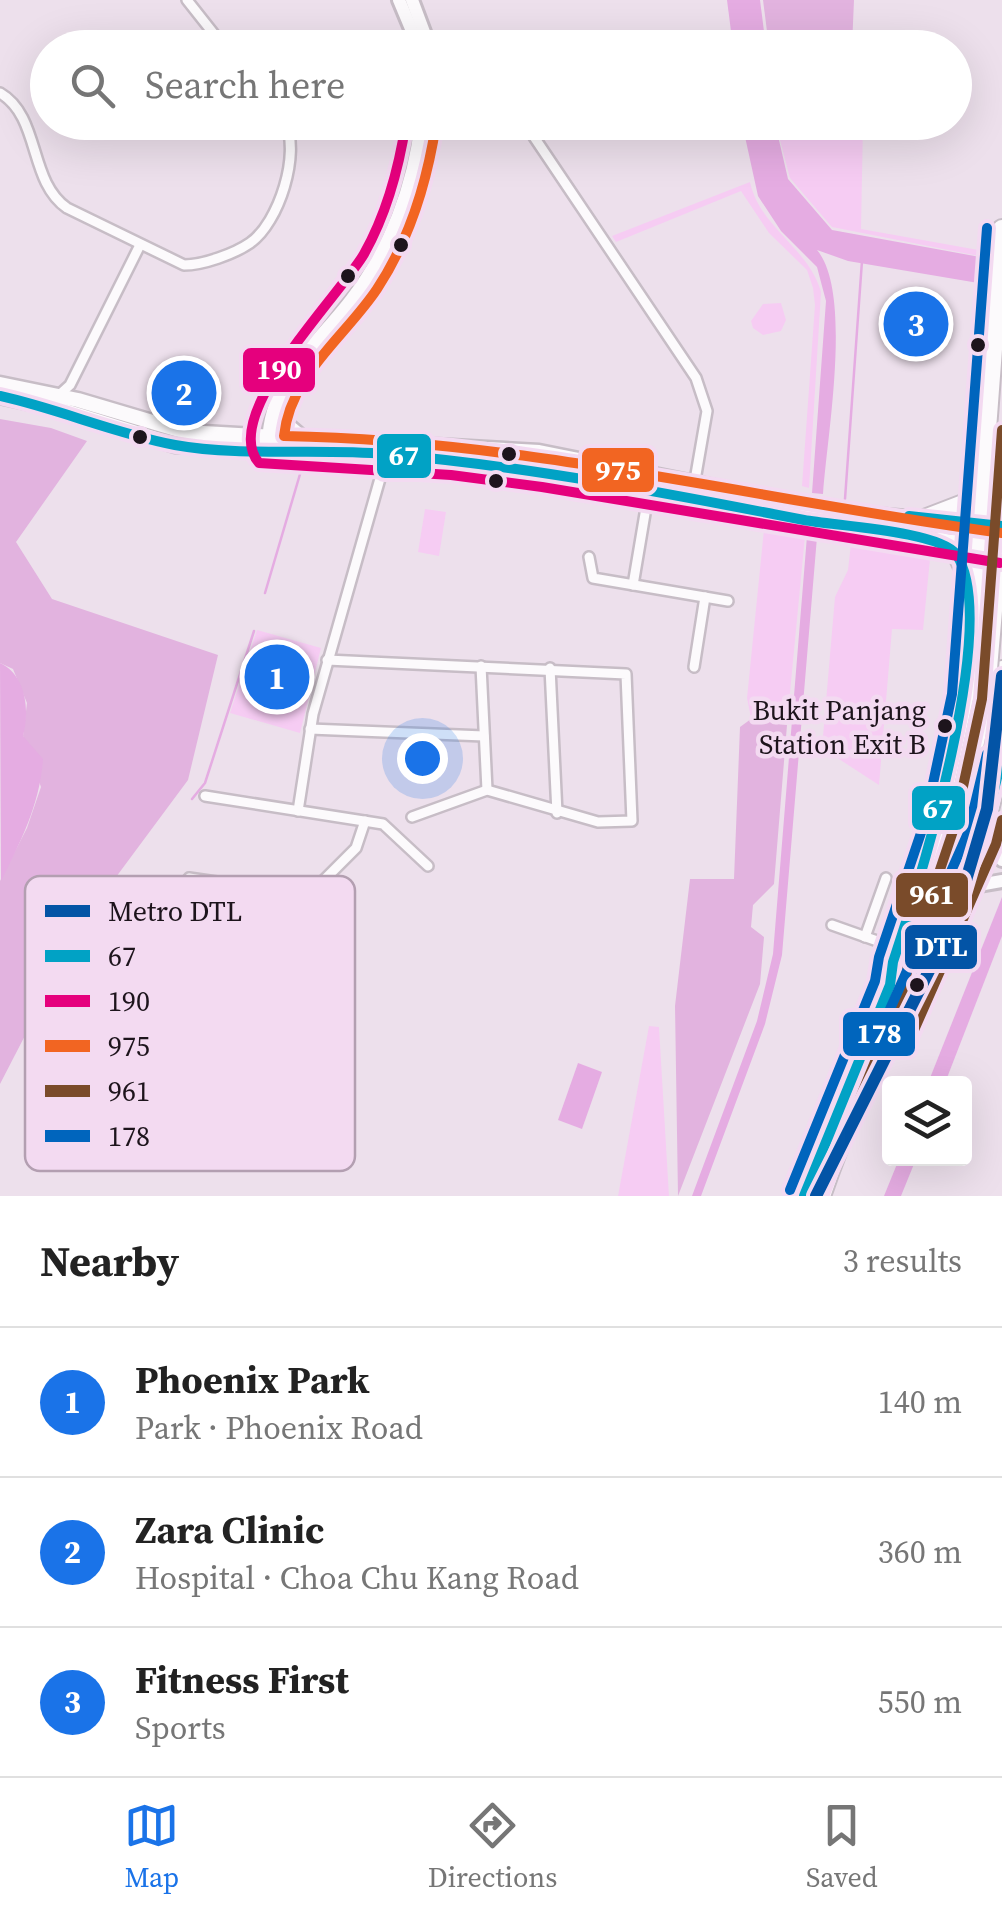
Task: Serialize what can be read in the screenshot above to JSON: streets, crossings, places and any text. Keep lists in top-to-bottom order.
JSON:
{
  "places": ["Bukit Panjang Station Exit B"],
  "lines": [
    "transit line 190",
    "transit line 975",
    "transit line 178",
    "transit line 67",
    "transit line 961",
    "metro line DTL"
  ],
  "legend": [
    "Metro DTL",
    "67",
    "190",
    "975",
    "961",
    "178"
  ],
  "page": {
    "search": "Search here",
    "pins": ["3", "2", "1"],
    "heading": ["Nearby", "3 results"],
    "list": [
      {
        "mark": "1",
        "name": "Phoenix Park",
        "note": "Park · Phoenix Road",
        "value": "140 m"
      },
      {
        "mark": "2",
        "name": "Zara Clinic",
        "note": "Hospital · Choa Chu Kang Road",
        "value": "360 m"
      },
      {
        "mark": "3",
        "name": "Fitness First",
        "note": "Sports",
        "value": "550 m"
      }
    ],
    "nav": ["Map", "Directions", "Saved"]
  }
}
